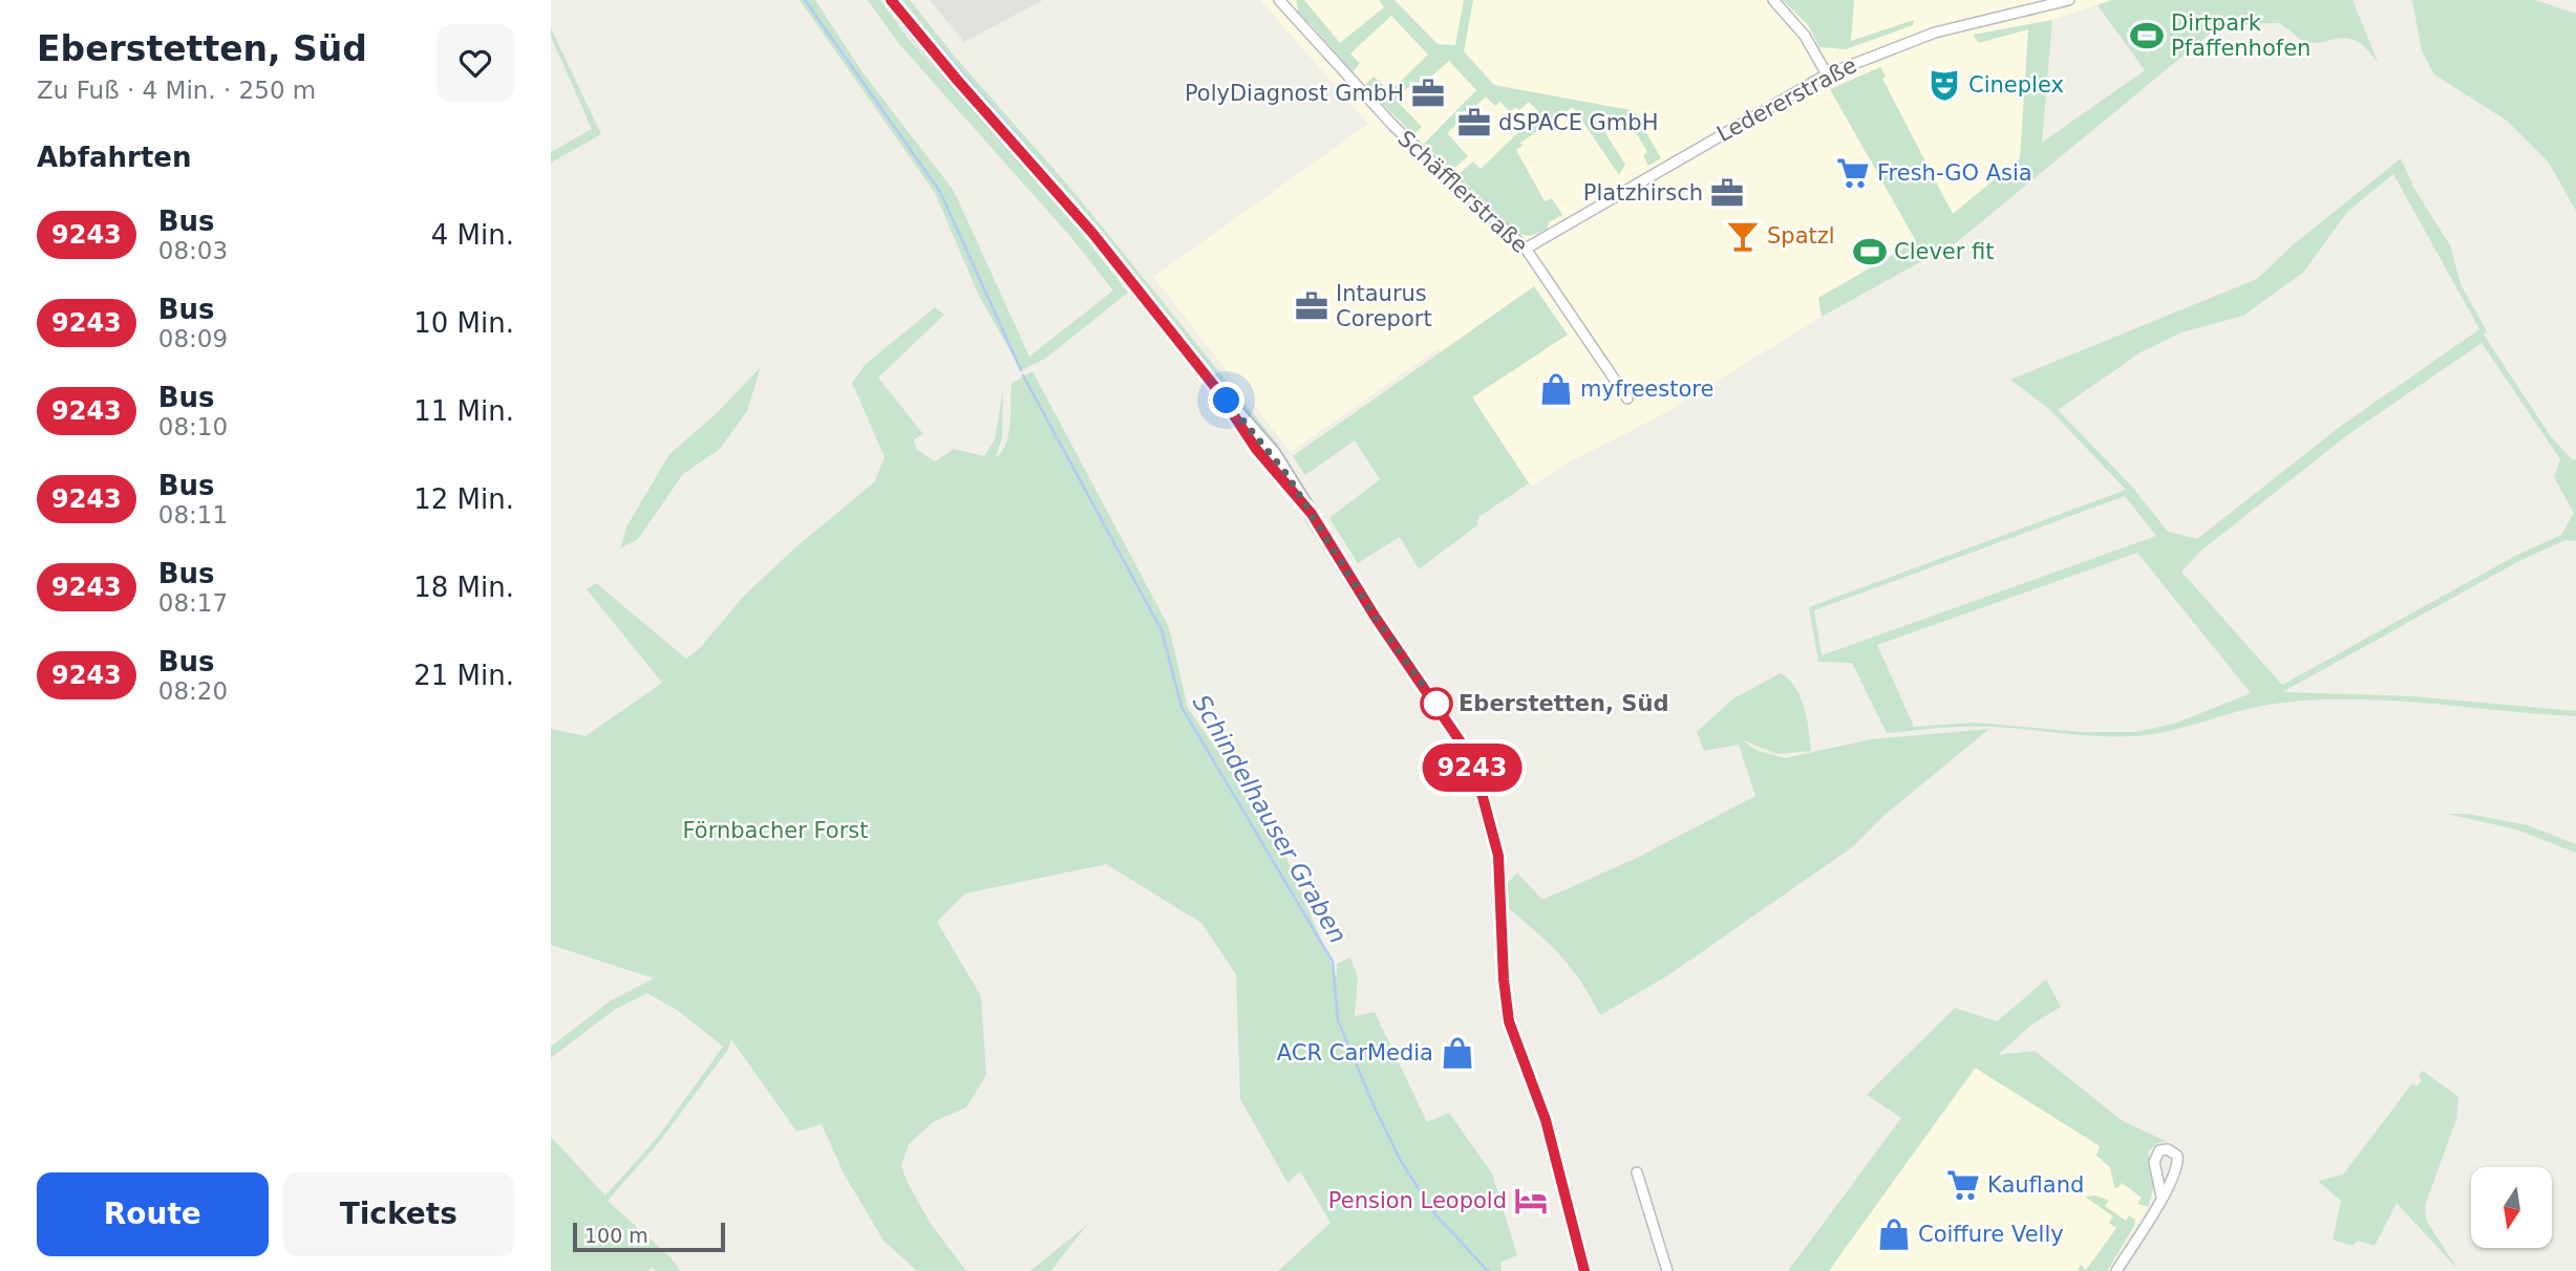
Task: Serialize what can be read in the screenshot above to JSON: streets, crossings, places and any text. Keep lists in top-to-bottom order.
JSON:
{
  "streets": {
    "street": ["Ledererstraße", "Schäfflerstraße"]
  },
  "crossings": [
    ["Ledererstraße", "Schäfflerstraße"]
  ],
  "water": ["Schindelhauser Graben"],
  "parks": ["Förnbacher Forst"],
  "places": {
    "sports": ["Dirtpark Pfaffenhofen", "Clever fit"],
    "theatre": ["Cineplex"],
    "office": [
      "PolyDiagnost GmbH",
      "dSPACE GmbH",
      "Platzhirsch",
      "Intaurus Coreport"
    ],
    "supermarket": ["Fresh-GO Asia", "Kaufland"],
    "bar": ["Spatzl"],
    "shop": ["myfreestore", "ACR CarMedia", "Coiffure Velly"],
    "other": ["Eberstetten, Süd"],
    "hotel": ["Pension Leopold"]
  },
  "lines": ["bus line 9243"],
  "scale_bar": "100 m",
  "north": "bottom",
  "page": {
    "heading": [
      ["Eberstetten, Süd", "Zu Fuß · 4 Min. · 250 m"],
      "Abfahrten"
    ],
    "on_map": "9243",
    "list": [
      {
        "mark": "9243",
        "name": "Bus",
        "note": "08:03",
        "value": "4 Min."
      },
      {
        "mark": "9243",
        "name": "Bus",
        "note": "08:09",
        "value": "10 Min."
      },
      {
        "mark": "9243",
        "name": "Bus",
        "note": "08:10",
        "value": "11 Min."
      },
      {
        "mark": "9243",
        "name": "Bus",
        "note": "08:11",
        "value": "12 Min."
      },
      {
        "mark": "9243",
        "name": "Bus",
        "note": "08:17",
        "value": "18 Min."
      },
      {
        "mark": "9243",
        "name": "Bus",
        "note": "08:20",
        "value": "21 Min."
      }
    ],
    "buttons": ["Route", "Tickets"],
    "scale": "100 m"
  }
}
